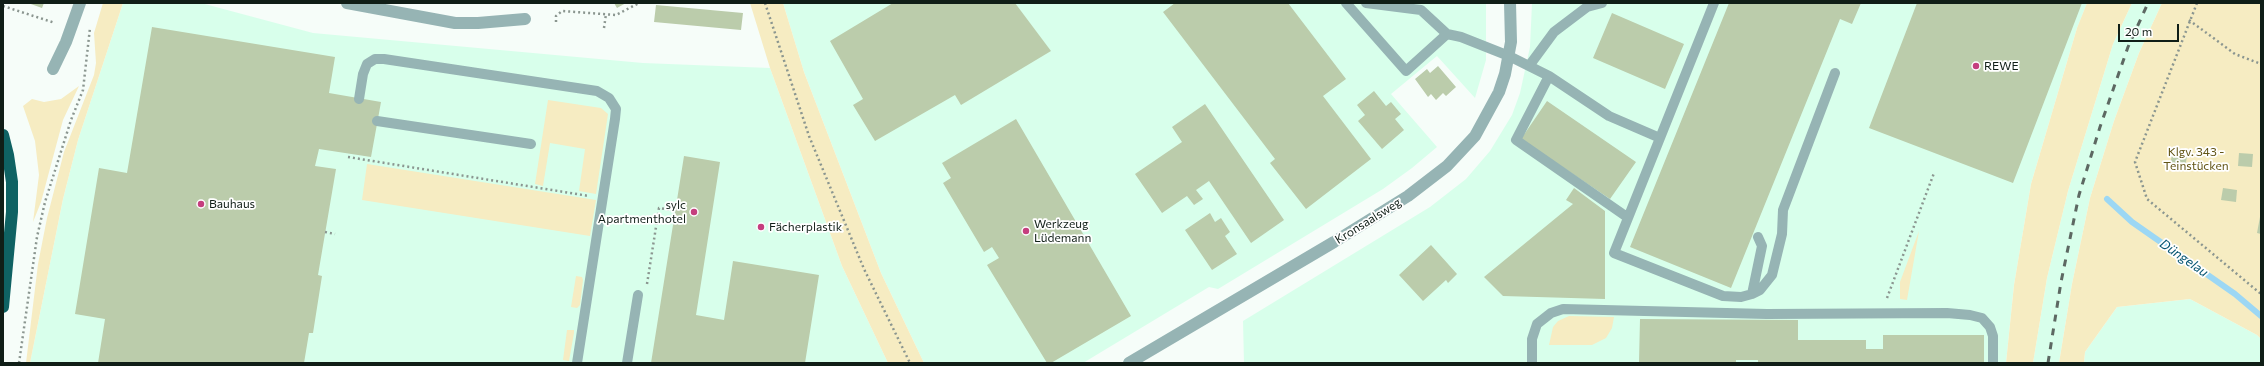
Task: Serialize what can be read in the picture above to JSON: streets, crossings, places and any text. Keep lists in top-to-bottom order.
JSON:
{
  "streets": {
    "street": ["Kronsaalsweg"]
  },
  "water": ["Düngelau"],
  "parks": ["Klgv. 343 - Teinstücken"],
  "places": [
    "REWE",
    "Bauhaus",
    "sylc Apartmenthotel",
    "Fächerplastik",
    "Werkzeug Lüdemann"
  ],
  "scale_bar": "20 m"
}
